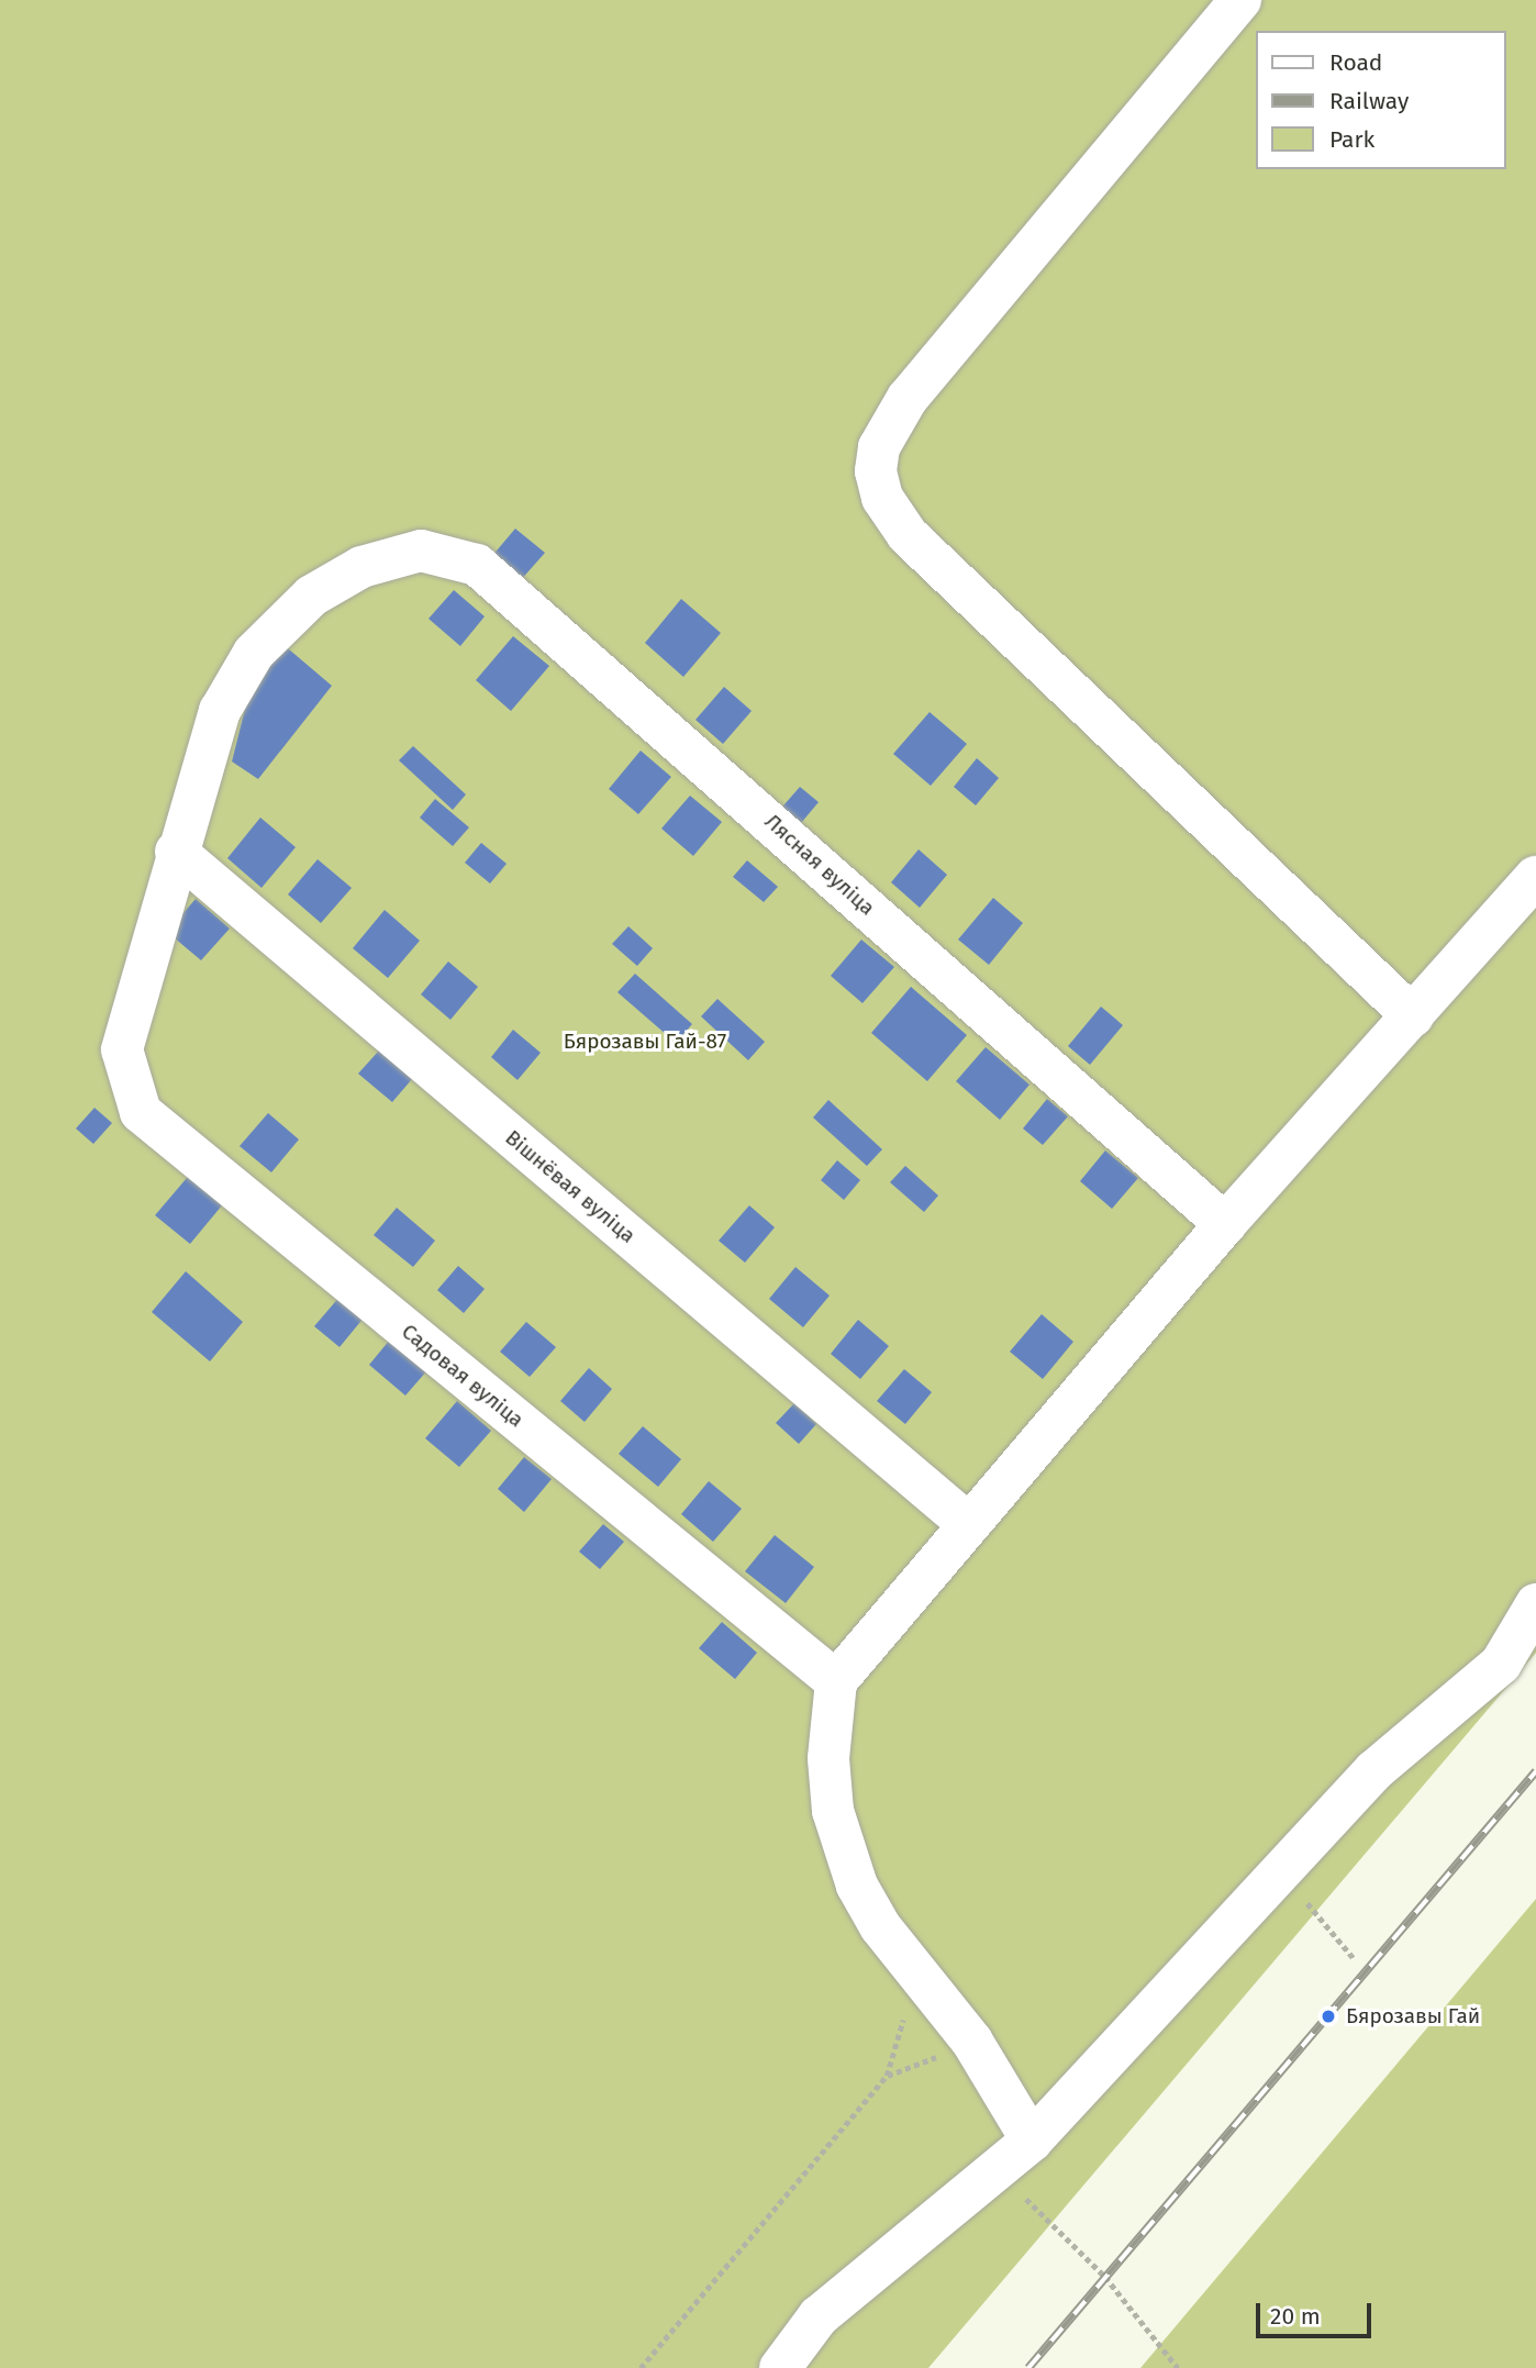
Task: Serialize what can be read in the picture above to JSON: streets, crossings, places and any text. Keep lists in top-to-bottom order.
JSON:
{
  "streets": {
    "street": ["Лясная вуліца", "Вішнёвая вуліца", "Садовая вуліца"]
  },
  "crossings": [
    ["Лясная вуліца", "Вішнёвая вуліца"],
    ["Лясная вуліца", "Садовая вуліца"],
    ["Вішнёвая вуліца", "Садовая вуліца"]
  ],
  "parks": ["Бярозавы Гай-87"],
  "places": ["Бярозавы Гай"],
  "legend": ["Road", "Railway", "Park"],
  "scale_bar": "20 m"
}
